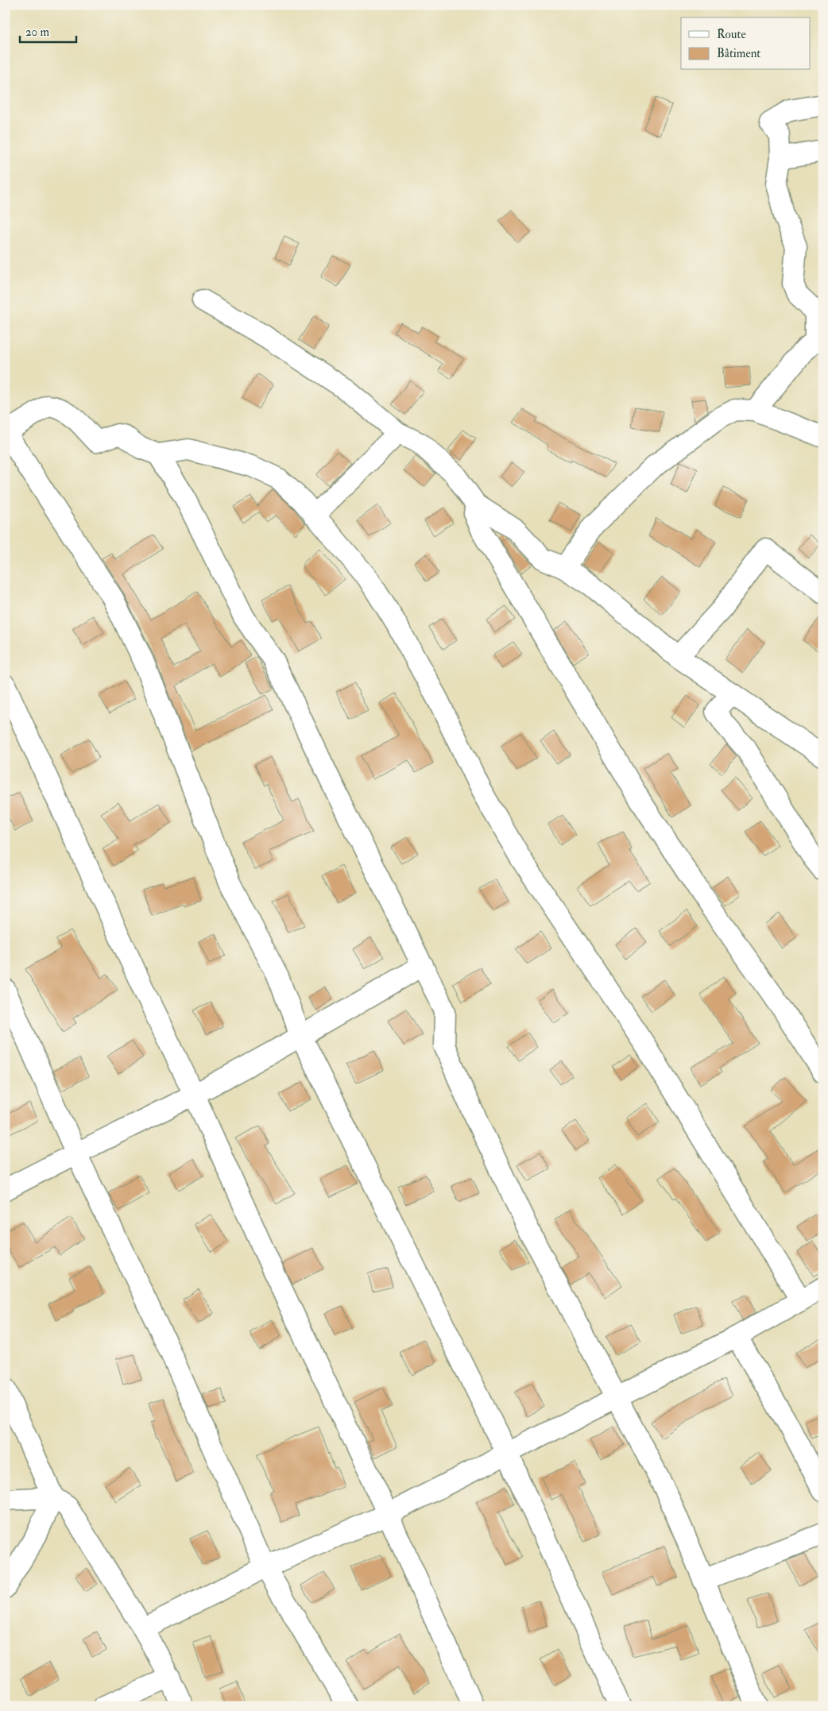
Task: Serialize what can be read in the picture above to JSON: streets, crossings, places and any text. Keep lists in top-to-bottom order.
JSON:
{
  "legend": ["Route", "Bâtiment"],
  "scale_bar": "20 m"
}
